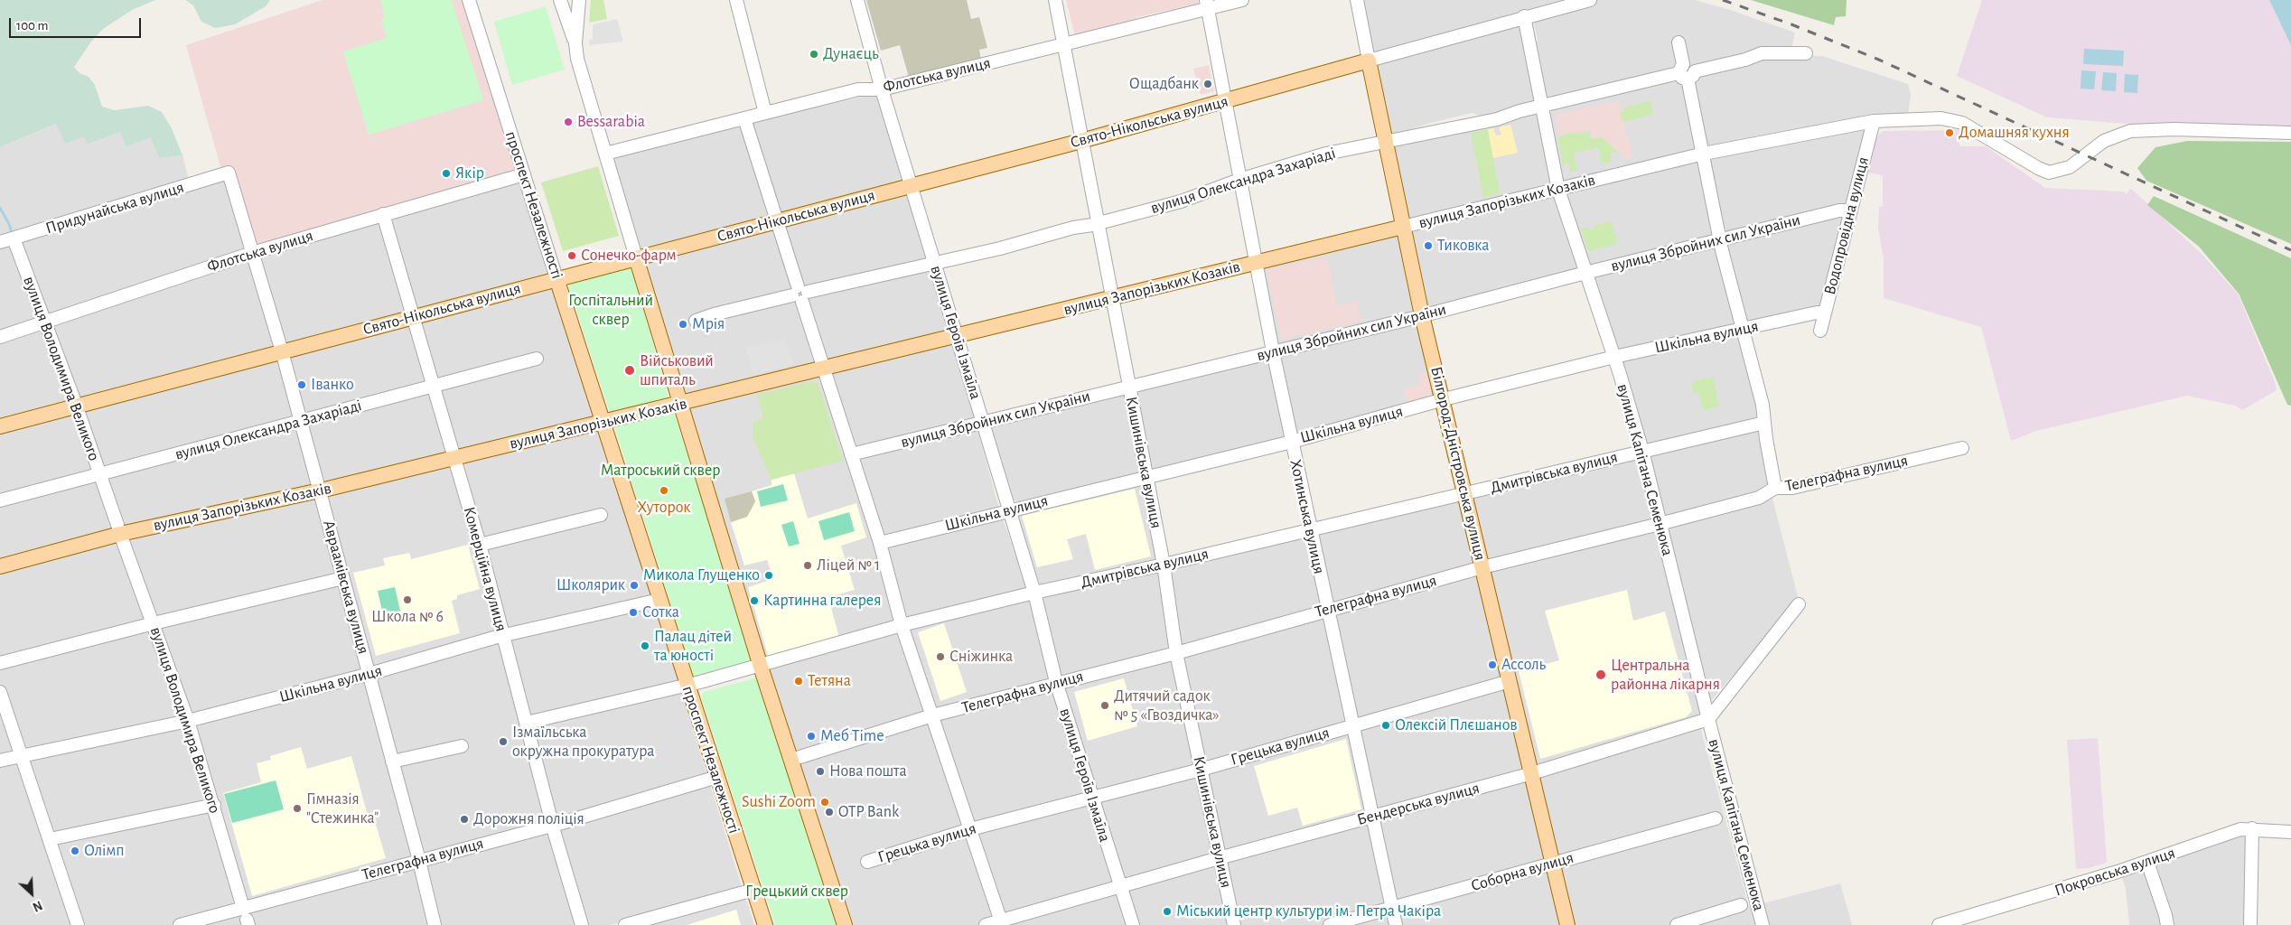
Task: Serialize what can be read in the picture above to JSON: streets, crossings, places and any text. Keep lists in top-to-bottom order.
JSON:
{
  "streets": {
    "main road": [
      "Свято-Нікольська вулиця",
      "вулиця Запорізьких Козаків",
      "проспект Незалежності",
      "Білгород-Дністровська вулиця"
    ],
    "street": [
      "Флотська вулиця",
      "вулиця Олександра Захаріаді",
      "Придунайська вулиця",
      "Водопровідна вулиця",
      "вулиця Збройних сил України",
      "вулиця Героїв Ізмаїла",
      "Шкільна вулиця",
      "вулиця Володимира Великого",
      "Кишинівська вулиця",
      "вулиця Капітана Семенюка",
      "Дмитрівська вулиця",
      "Телеграфна вулиця",
      "Хотинська вулиця",
      "Комерційна вулиця",
      "Авраамівська вулиця",
      "Грецька вулиця",
      "Бендерська вулиця",
      "Соборна вулиця",
      "Покровська вулиця"
    ]
  },
  "crossings": [
    ["Флотська вулиця", "проспект Незалежності"],
    ["Флотська вулиця", "вулиця Героїв Ізмаїла"],
    ["Флотська вулиця", "вулиця Володимира Великого"],
    ["Флотська вулиця", "Кишинівська вулиця"],
    ["Флотська вулиця", "Хотинська вулиця"],
    ["Флотська вулиця", "Комерційна вулиця"],
    ["Флотська вулиця", "Авраамівська вулиця"],
    ["Свято-Нікольська вулиця", "проспект Незалежності"],
    ["Свято-Нікольська вулиця", "вулиця Героїв Ізмаїла"],
    ["Свято-Нікольська вулиця", "вулиця Володимира Великого"],
    ["Свято-Нікольська вулиця", "Кишинівська вулиця"],
    ["Свято-Нікольська вулиця", "Білгород-Дністровська вулиця"],
    ["Свято-Нікольська вулиця", "вулиця Капітана Семенюка"],
    ["Свято-Нікольська вулиця", "Хотинська вулиця"],
    ["Свято-Нікольська вулиця", "Комерційна вулиця"],
    ["Свято-Нікольська вулиця", "Авраамівська вулиця"],
    ["вулиця Олександра Захаріаді", "вулиця Героїв Ізмаїла"],
    ["вулиця Олександра Захаріаді", "вулиця Володимира Великого"],
    ["вулиця Олександра Захаріаді", "Кишинівська вулиця"],
    ["вулиця Олександра Захаріаді", "Білгород-Дністровська вулиця"],
    ["вулиця Олександра Захаріаді", "вулиця Капітана Семенюка"],
    ["вулиця Олександра Захаріаді", "Хотинська вулиця"],
    ["вулиця Олександра Захаріаді", "Комерційна вулиця"],
    ["вулиця Олександра Захаріаді", "Авраамівська вулиця"],
    ["вулиця Запорізьких Козаків", "проспект Незалежності"],
    ["вулиця Запорізьких Козаків", "Водопровідна вулиця"],
    ["вулиця Запорізьких Козаків", "вулиця Героїв Ізмаїла"],
    ["вулиця Запорізьких Козаків", "вулиця Володимира Великого"],
    ["вулиця Запорізьких Козаків", "Кишинівська вулиця"],
    ["вулиця Запорізьких Козаків", "Білгород-Дністровська вулиця"],
    ["вулиця Запорізьких Козаків", "вулиця Капітана Семенюка"],
    ["вулиця Запорізьких Козаків", "Хотинська вулиця"],
    ["вулиця Запорізьких Козаків", "Комерційна вулиця"],
    ["вулиця Запорізьких Козаків", "Авраамівська вулиця"],
    ["проспект Незалежності", "Шкільна вулиця"],
    ["проспект Незалежності", "Дмитрівська вулиця"],
    ["проспект Незалежності", "Телеграфна вулиця"],
    ["Придунайська вулиця", "вулиця Володимира Великого"],
    ["Придунайська вулиця", "Авраамівська вулиця"],
    ["Водопровідна вулиця", "вулиця Збройних сил України"],
    ["Водопровідна вулиця", "Шкільна вулиця"],
    ["вулиця Збройних сил України", "вулиця Героїв Ізмаїла"],
    ["вулиця Збройних сил України", "Кишинівська вулиця"],
    ["вулиця Збройних сил України", "Білгород-Дністровська вулиця"],
    ["вулиця Збройних сил України", "вулиця Капітана Семенюка"],
    ["вулиця Збройних сил України", "Хотинська вулиця"],
    ["вулиця Героїв Ізмаїла", "Шкільна вулиця"],
    ["вулиця Героїв Ізмаїла", "Дмитрівська вулиця"],
    ["вулиця Героїв Ізмаїла", "Телеграфна вулиця"],
    ["вулиця Героїв Ізмаїла", "Грецька вулиця"],
    ["вулиця Героїв Ізмаїла", "Бендерська вулиця"],
    ["Шкільна вулиця", "вулиця Володимира Великого"],
    ["Шкільна вулиця", "Кишинівська вулиця"],
    ["Шкільна вулиця", "Білгород-Дністровська вулиця"],
    ["Шкільна вулиця", "вулиця Капітана Семенюка"],
    ["Шкільна вулиця", "Хотинська вулиця"],
    ["Шкільна вулиця", "Комерційна вулиця"],
    ["Шкільна вулиця", "Авраамівська вулиця"],
    ["вулиця Володимира Великого", "Телеграфна вулиця"],
    ["Кишинівська вулиця", "Дмитрівська вулиця"],
    ["Кишинівська вулиця", "Телеграфна вулиця"],
    ["Кишинівська вулиця", "Грецька вулиця"],
    ["Кишинівська вулиця", "Бендерська вулиця"],
    ["Білгород-Дністровська вулиця", "Дмитрівська вулиця"],
    ["Білгород-Дністровська вулиця", "Телеграфна вулиця"],
    ["Білгород-Дністровська вулиця", "Грецька вулиця"],
    ["Білгород-Дністровська вулиця", "Бендерська вулиця"],
    ["Білгород-Дністровська вулиця", "Соборна вулиця"],
    ["вулиця Капітана Семенюка", "Дмитрівська вулиця"],
    ["вулиця Капітана Семенюка", "Телеграфна вулиця"],
    ["вулиця Капітана Семенюка", "Бендерська вулиця"],
    ["Дмитрівська вулиця", "Хотинська вулиця"],
    ["Дмитрівська вулиця", "Комерційна вулиця"],
    ["Телеграфна вулиця", "Хотинська вулиця"],
    ["Телеграфна вулиця", "Комерційна вулиця"],
    ["Телеграфна вулиця", "Авраамівська вулиця"],
    ["Хотинська вулиця", "Грецька вулиця"],
    ["Хотинська вулиця", "Бендерська вулиця"],
    ["Хотинська вулиця", "Соборна вулиця"]
  ],
  "parks": ["Госпітальний сквер", "Матроський сквер", "Грецький сквер"],
  "places": [
    "Дунаєць",
    "Ощадбанк",
    "Bessarabia",
    "Домашняя кухня",
    "Якір",
    "Тиковка",
    "Сонечко-фарм",
    "Мрія",
    "Військовий шпиталь",
    "Іванко",
    "Хуторок",
    "Ліцей № 1",
    "Микола Глущенко",
    "Школярик",
    "Школа № 6",
    "Картинна галерея",
    "Сотка",
    "Палац дітей та юності",
    "Сніжинка",
    "Ассоль",
    "Центральна районна лікарня",
    "Тетяна",
    "Дитячий садок № 5 «Гвоздичка»",
    "Олексій Плєшанов",
    "Меб Time",
    "Ізмаїльська окружна прокуратура",
    "Нова пошта",
    "Sushi Zoom",
    "Гімназія \"Стежинка\"",
    "OTP Bank",
    "Дорожня поліція",
    "Олімп",
    "Міський центр культури ім. Петра Чакіра"
  ],
  "scale_bar": "100 m",
  "north": "bottom right"
}
